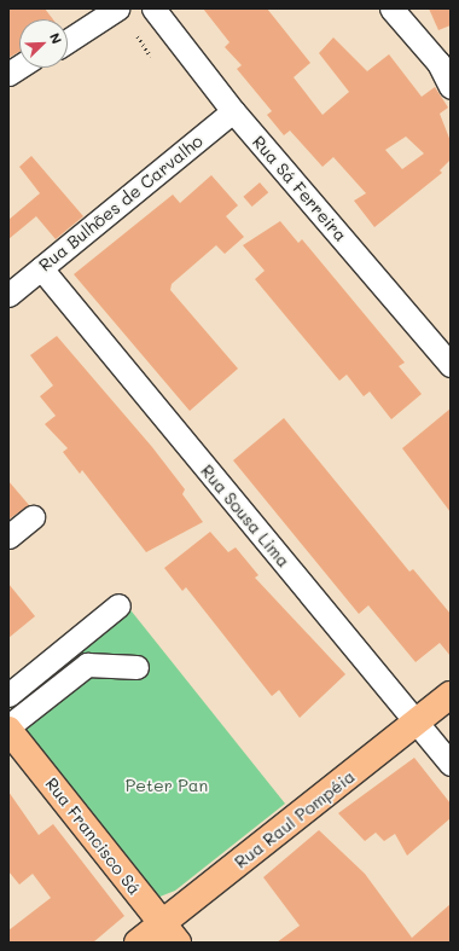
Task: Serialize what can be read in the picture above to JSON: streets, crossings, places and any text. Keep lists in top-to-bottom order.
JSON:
{
  "streets": {
    "main road": ["Rua Raul Pompéia", "Rua Francisco Sá"],
    "street": ["Rua Sá Ferreira", "Rua Bulhões de Carvalho", "Rua Sousa Lima"]
  },
  "crossings": [
    ["Rua Sá Ferreira", "Rua Bulhões de Carvalho"],
    ["Rua Bulhões de Carvalho", "Rua Sousa Lima"],
    ["Rua Sousa Lima", "Rua Raul Pompéia"],
    ["Rua Raul Pompéia", "Rua Francisco Sá"]
  ],
  "parks": ["Peter Pan"],
  "north": "top right"
}
